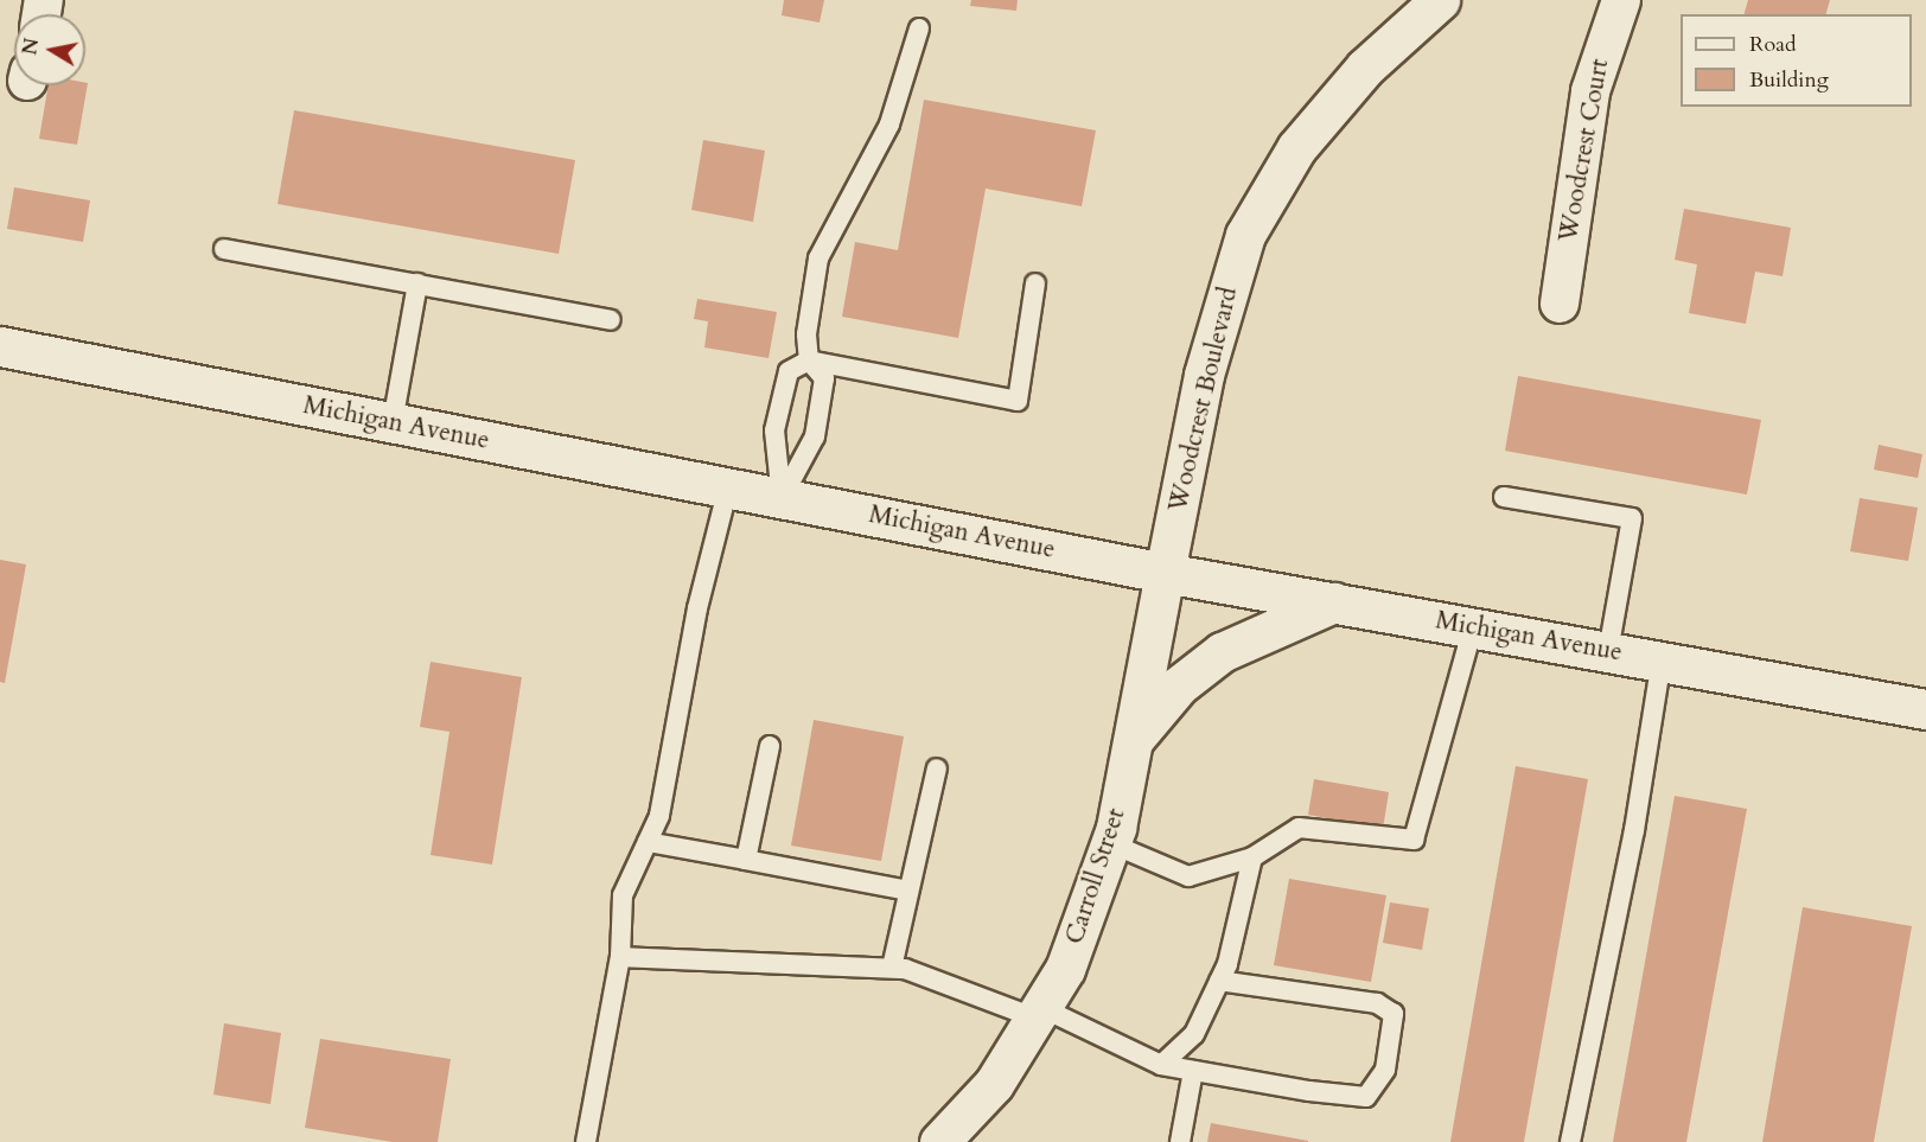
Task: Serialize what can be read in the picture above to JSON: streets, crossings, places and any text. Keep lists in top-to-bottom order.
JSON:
{
  "streets": {
    "main road": ["Woodcrest Boulevard", "Michigan Avenue", "Carroll Street"],
    "street": ["Woodcrest Court"]
  },
  "crossings": [
    ["Woodcrest Boulevard", "Michigan Avenue"],
    ["Woodcrest Boulevard", "Carroll Street"],
    ["Michigan Avenue", "Carroll Street"]
  ],
  "legend": ["Road", "Building"],
  "north": "left"
}
